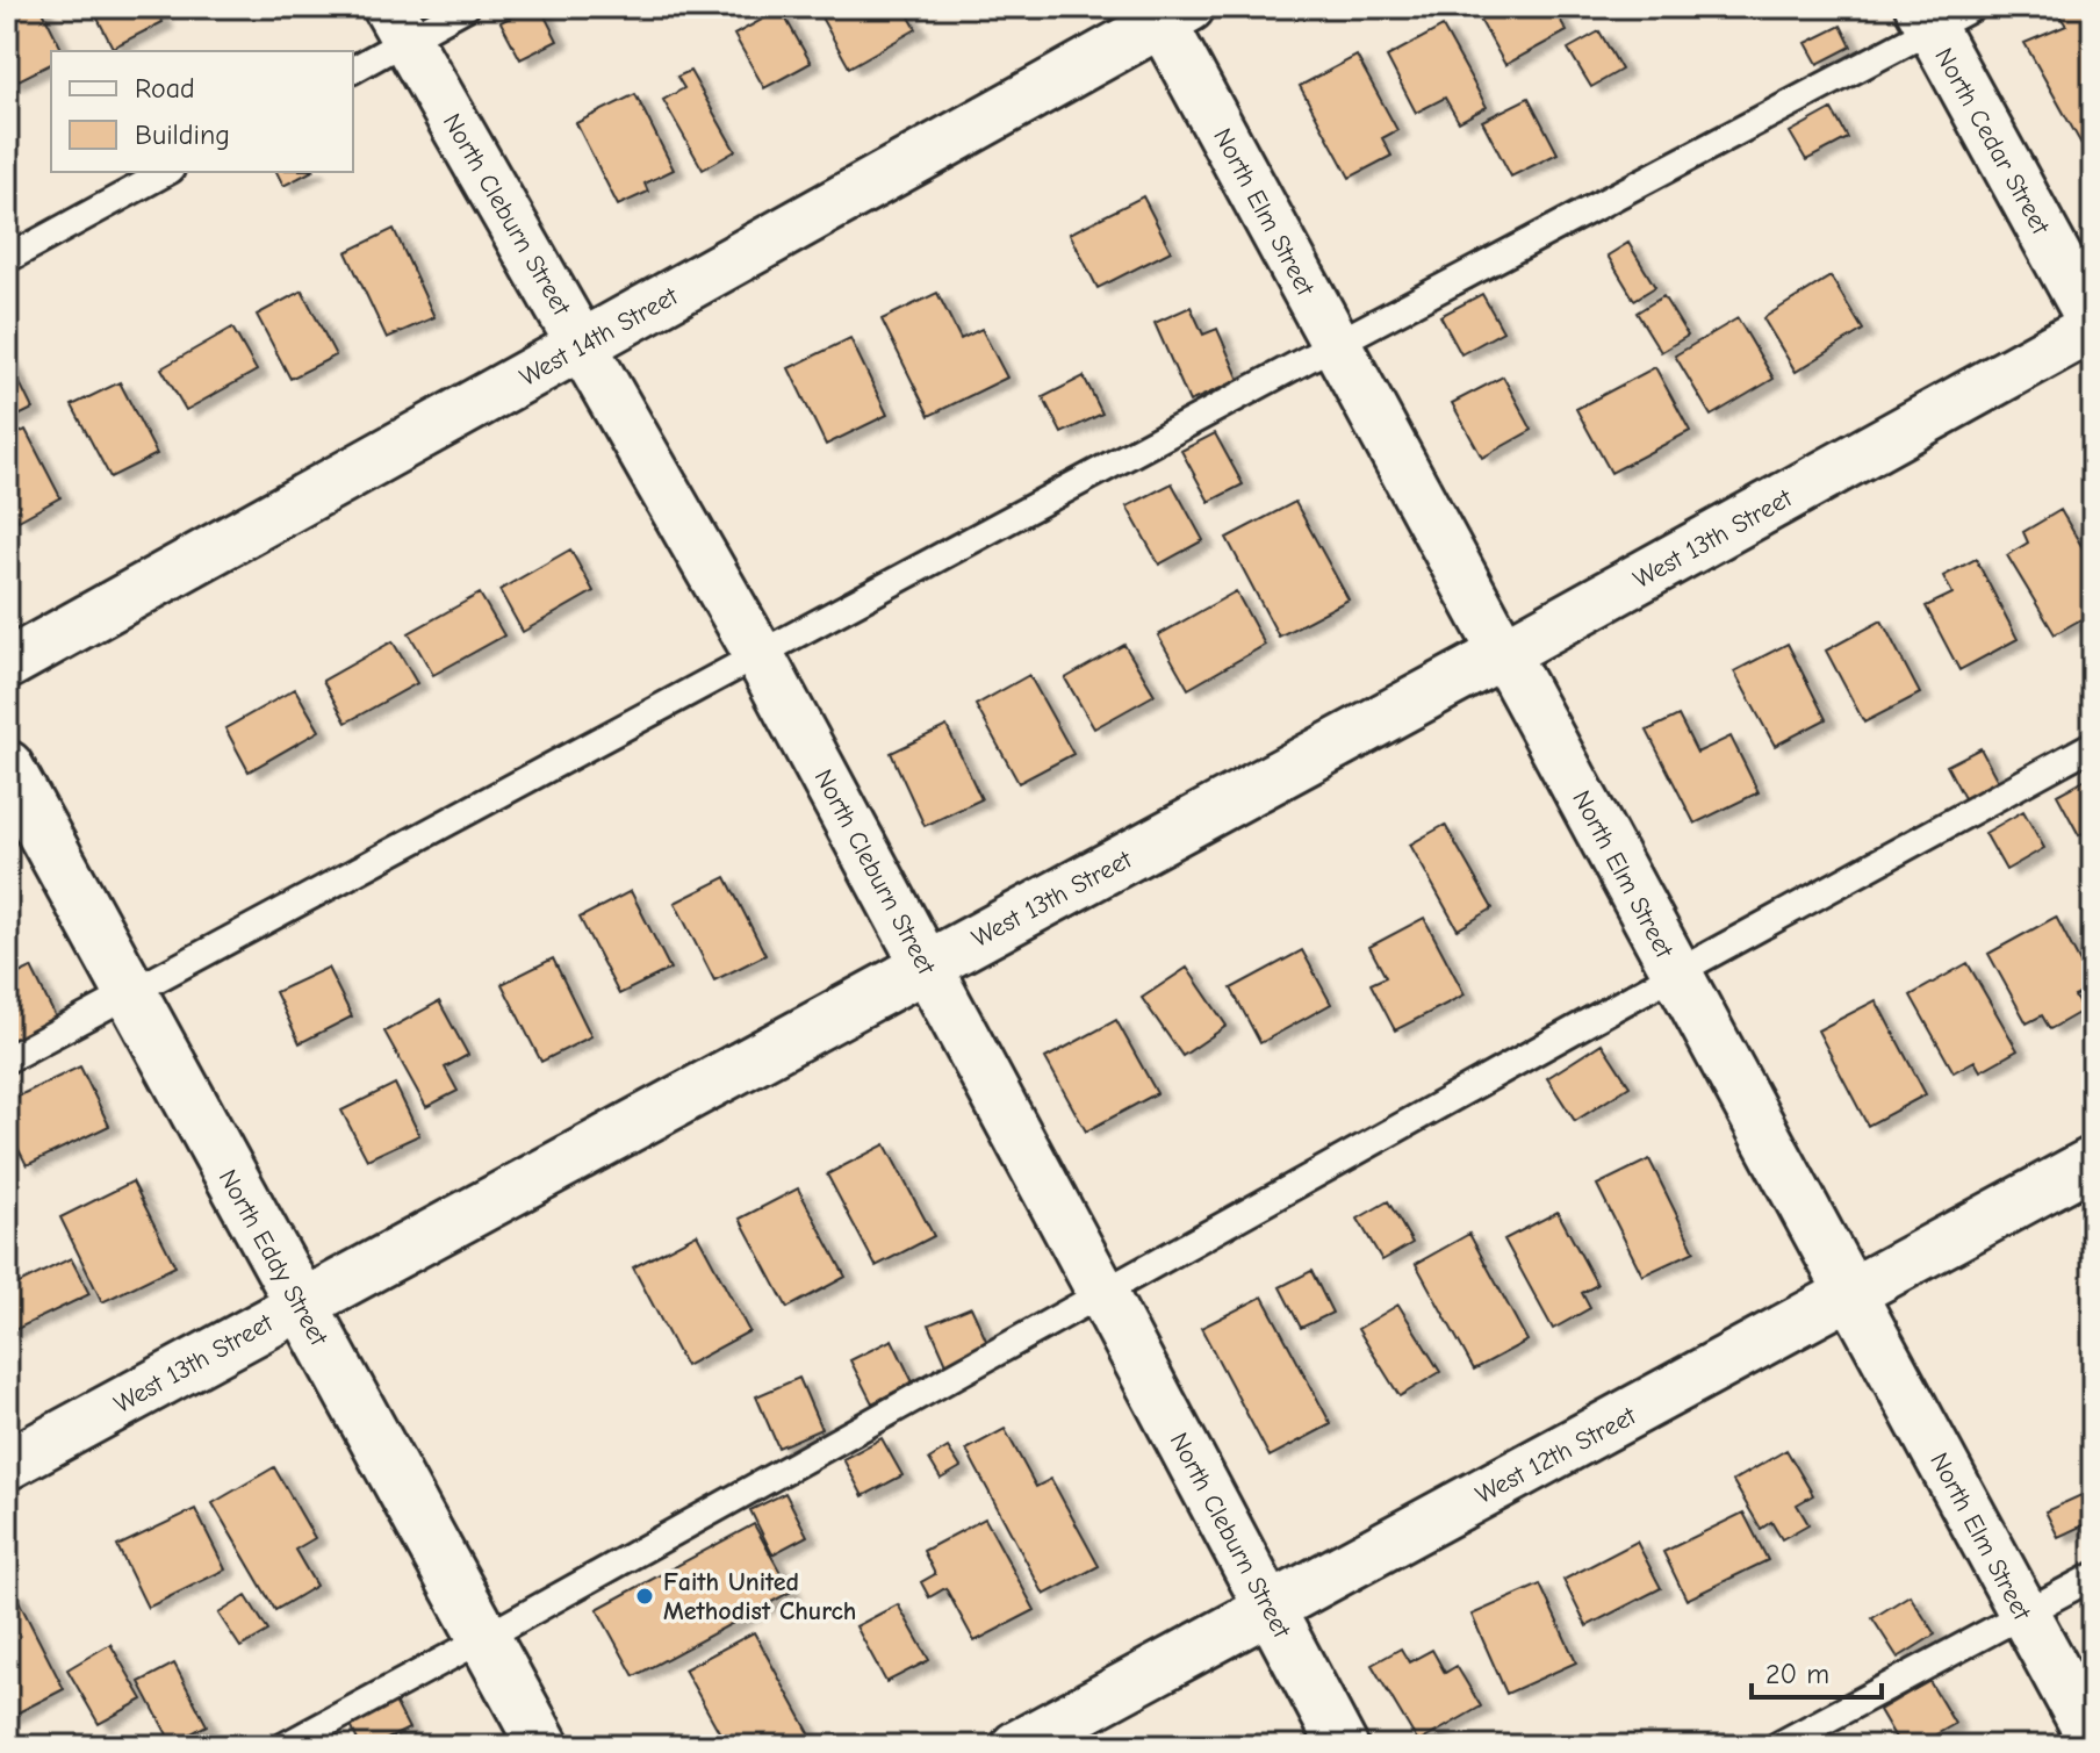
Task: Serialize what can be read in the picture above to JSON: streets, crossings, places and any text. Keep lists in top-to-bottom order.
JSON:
{
  "streets": {
    "main road": ["North Eddy Street"],
    "street": [
      "North Cedar Street",
      "North Elm Street",
      "North Cleburn Street",
      "West 14th Street",
      "West 13th Street",
      "West 12th Street"
    ]
  },
  "crossings": [
    ["North Cedar Street", "West 13th Street"],
    ["North Elm Street", "West 14th Street"],
    ["North Elm Street", "West 13th Street"],
    ["North Elm Street", "West 12th Street"],
    ["North Cleburn Street", "West 14th Street"],
    ["North Cleburn Street", "West 13th Street"],
    ["North Cleburn Street", "West 12th Street"],
    ["West 13th Street", "North Eddy Street"]
  ],
  "places": ["Faith United Methodist Church"],
  "legend": ["Road", "Building"],
  "scale_bar": "20 m"
}
